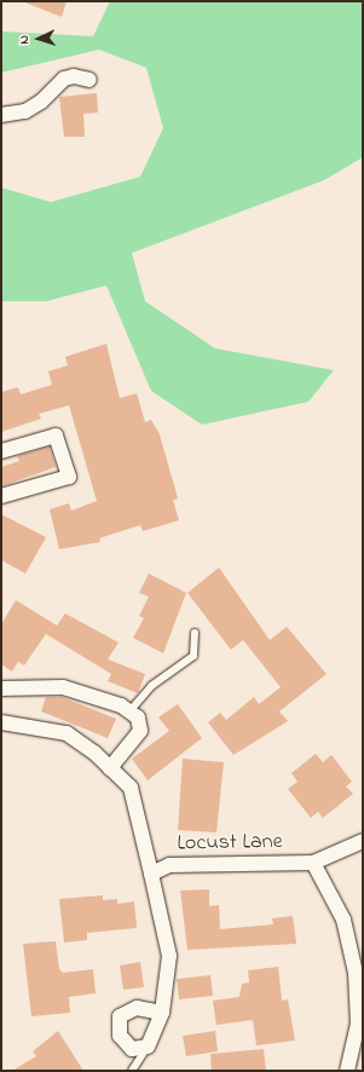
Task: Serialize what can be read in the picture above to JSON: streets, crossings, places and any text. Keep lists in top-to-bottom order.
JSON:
{
  "streets": {
    "street": ["Locust Lane"]
  },
  "north": "left"
}
